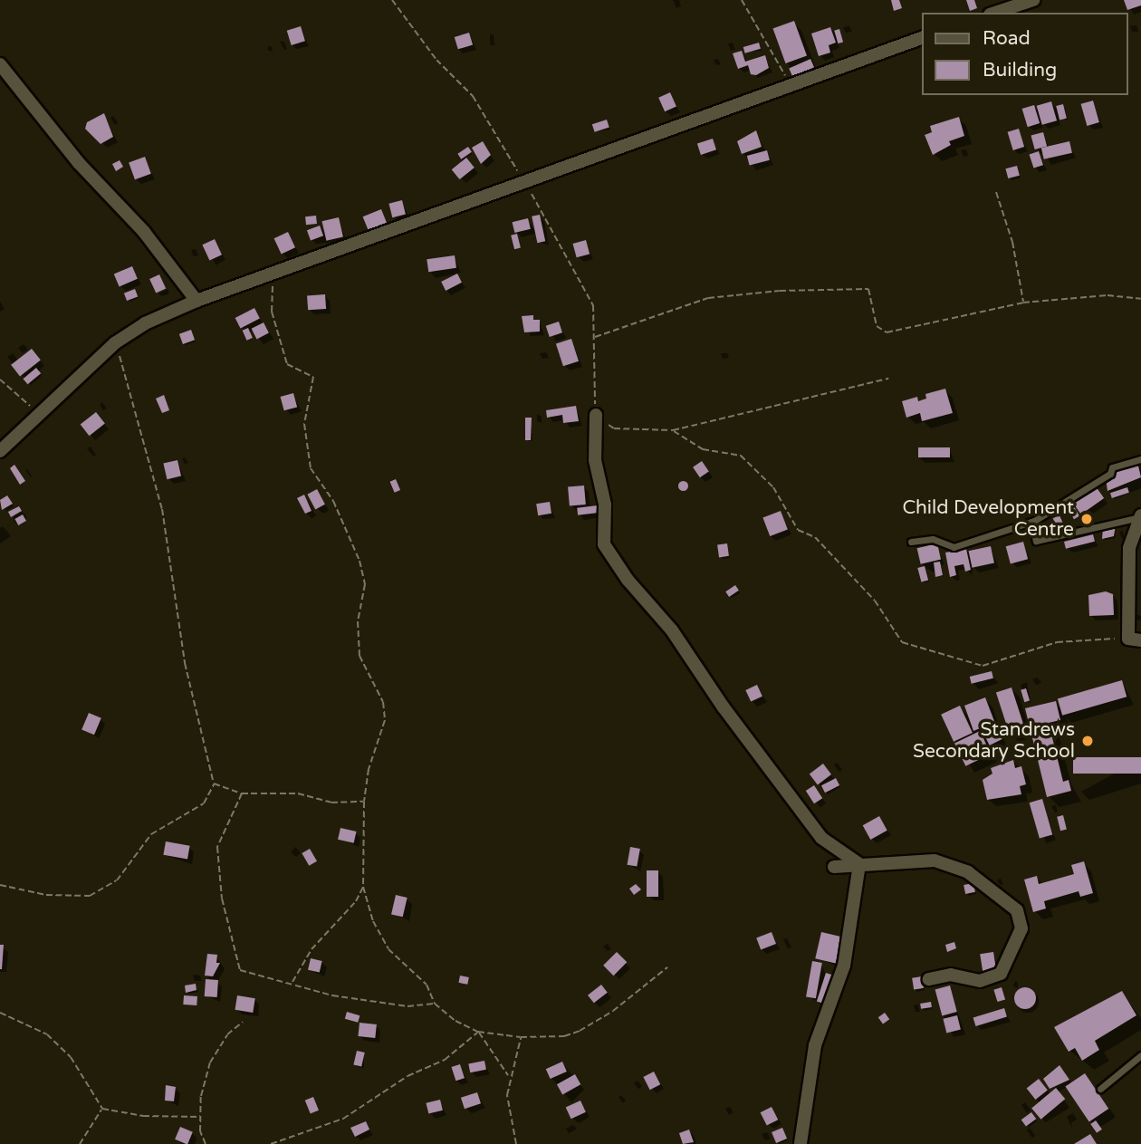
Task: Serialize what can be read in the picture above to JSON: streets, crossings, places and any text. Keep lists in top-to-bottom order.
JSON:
{
  "places": ["Child Development Centre", "Standrews Secondary School"],
  "legend": ["Road", "Building"]
}
